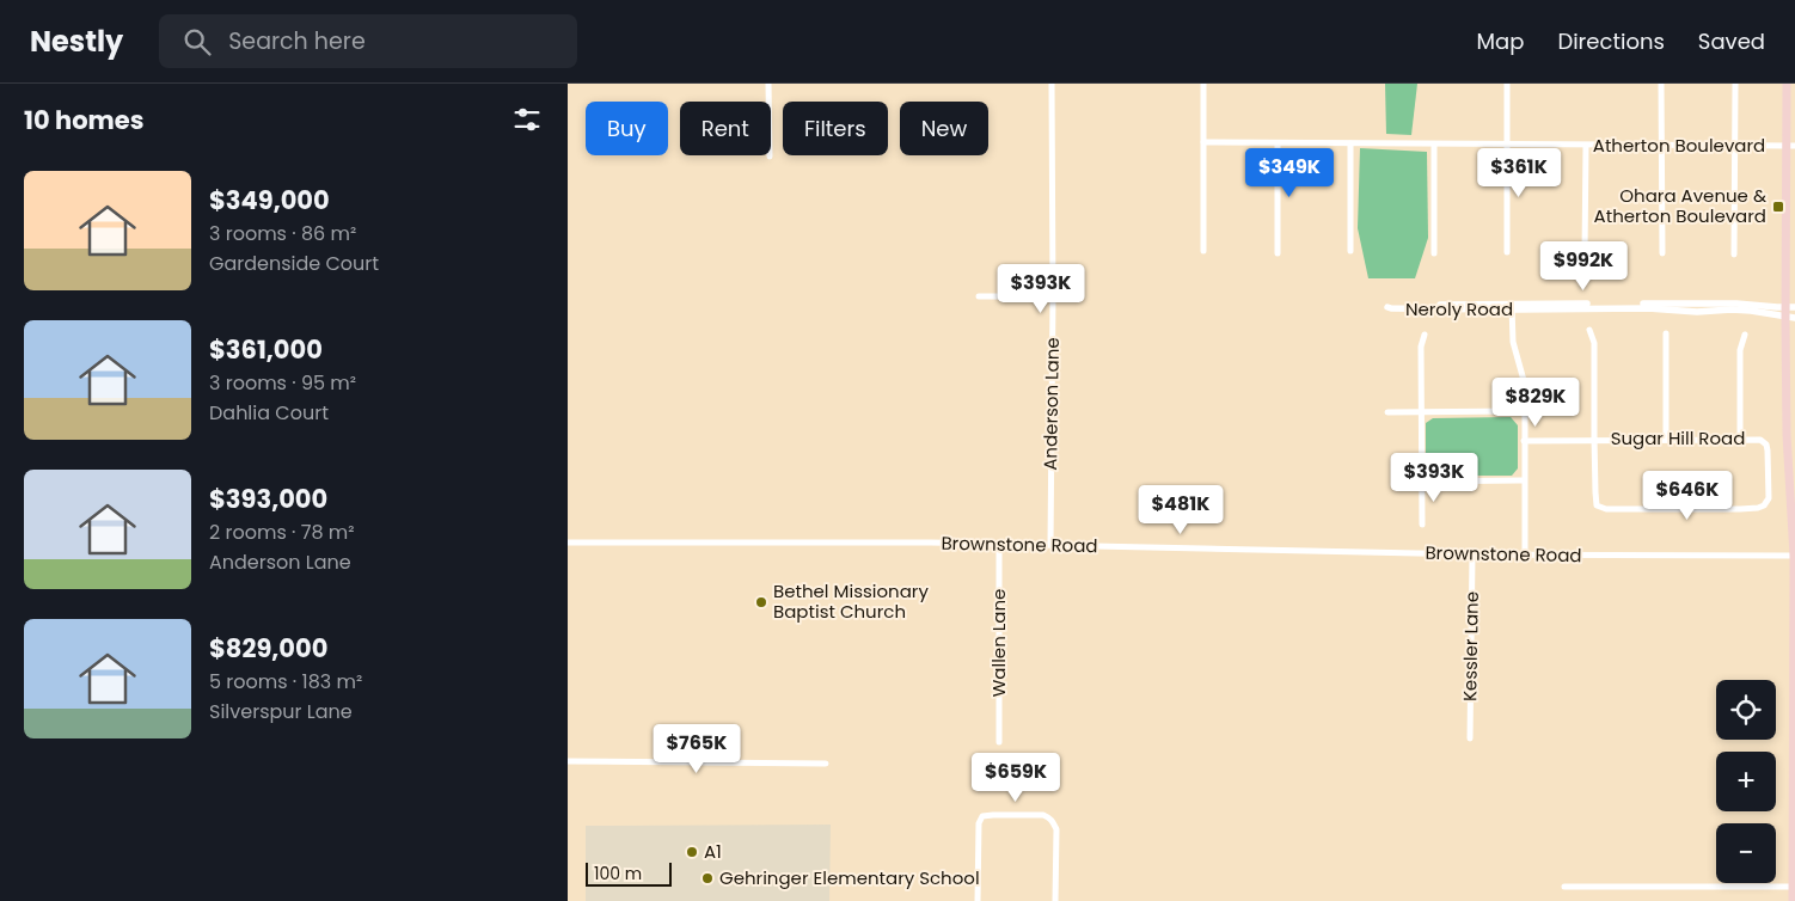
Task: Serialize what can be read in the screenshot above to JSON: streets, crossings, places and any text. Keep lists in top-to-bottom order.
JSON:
{
  "streets": {
    "street": [
      "Atherton Boulevard",
      "Neroly Road",
      "Anderson Lane",
      "Sugar Hill Road",
      "Brownstone Road",
      "Wallen Lane",
      "Kessler Lane"
    ]
  },
  "crossings": [
    ["Anderson Lane", "Brownstone Road"],
    ["Brownstone Road", "Wallen Lane"],
    ["Brownstone Road", "Kessler Lane"]
  ],
  "places": {
    "transit": ["Ohara Avenue & Atherton Boulevard"],
    "other": ["Bethel Missionary Baptist Church", "A1", "Gehringer Elementary School"]
  },
  "scale_bar": "100 m",
  "page": {
    "header": "Nestly",
    "search": "Search here",
    "nav": ["Map", "Directions", "Saved"],
    "heading": "10 homes",
    "chip": [
      "Buy",
      "Rent",
      "Filters",
      "New"
    ],
    "price": [
      "$349K",
      "$361K",
      "$992K",
      "$393K",
      "$829K",
      "$393K",
      "$646K",
      "$481K",
      "$765K",
      "$659K"
    ],
    "list": [
      {
        "name": "$349,000",
        "note": "3 rooms · 86 m² · Gardenside Court"
      },
      {
        "name": "$361,000",
        "note": "3 rooms · 95 m² · Dahlia Court"
      },
      {
        "name": "$393,000",
        "note": "2 rooms · 78 m² · Anderson Lane"
      },
      {
        "name": "$829,000",
        "note": "5 rooms · 183 m² · Silverspur Lane"
      }
    ],
    "map_buttons": ["+", "−"],
    "scale": "100 m"
  }
}
